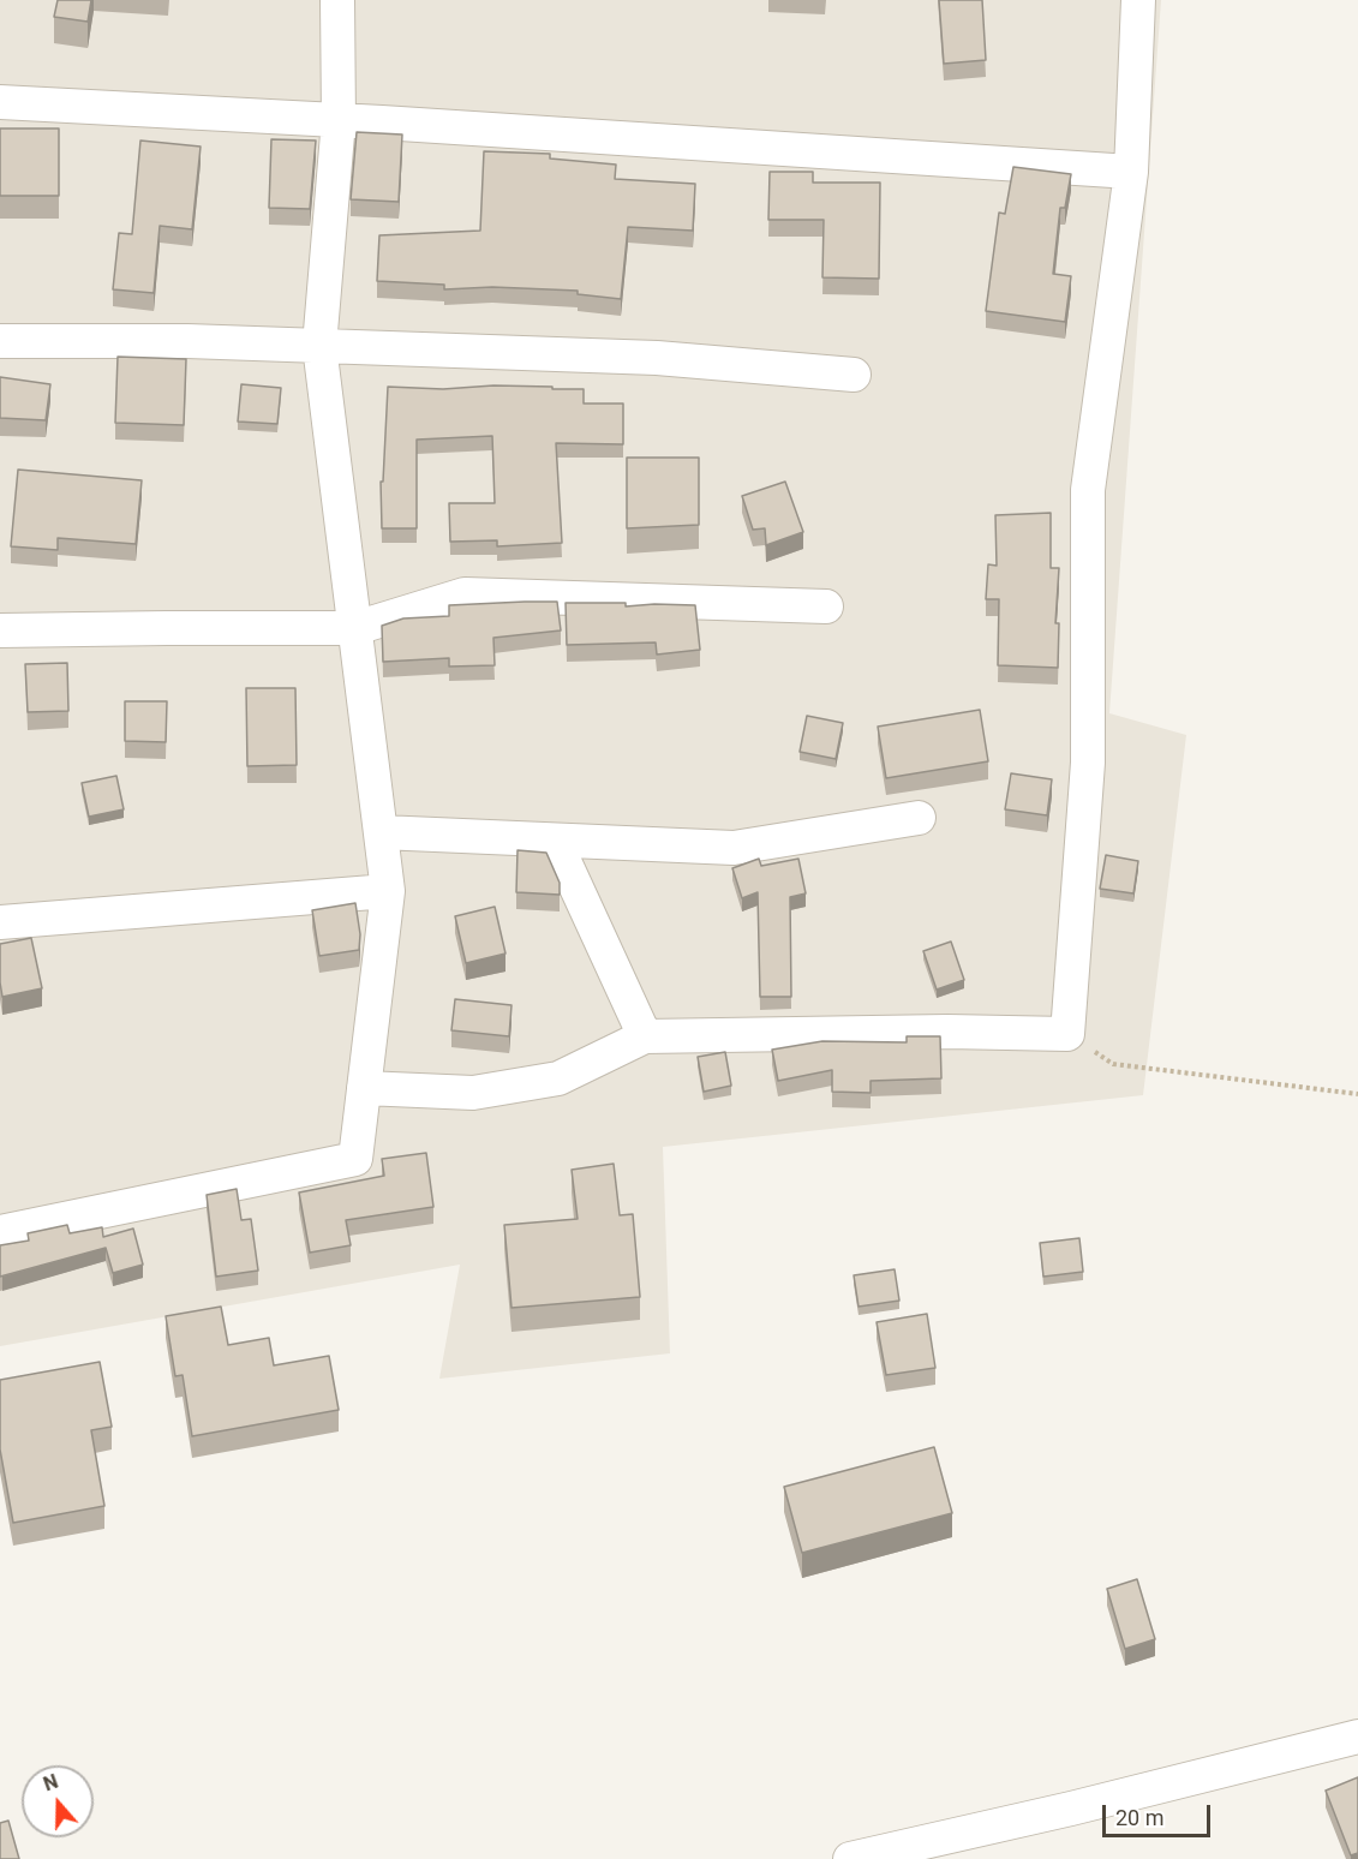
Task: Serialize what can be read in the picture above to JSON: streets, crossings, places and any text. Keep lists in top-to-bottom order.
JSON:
{
  "scale_bar": "20 m",
  "north": "top"
}
